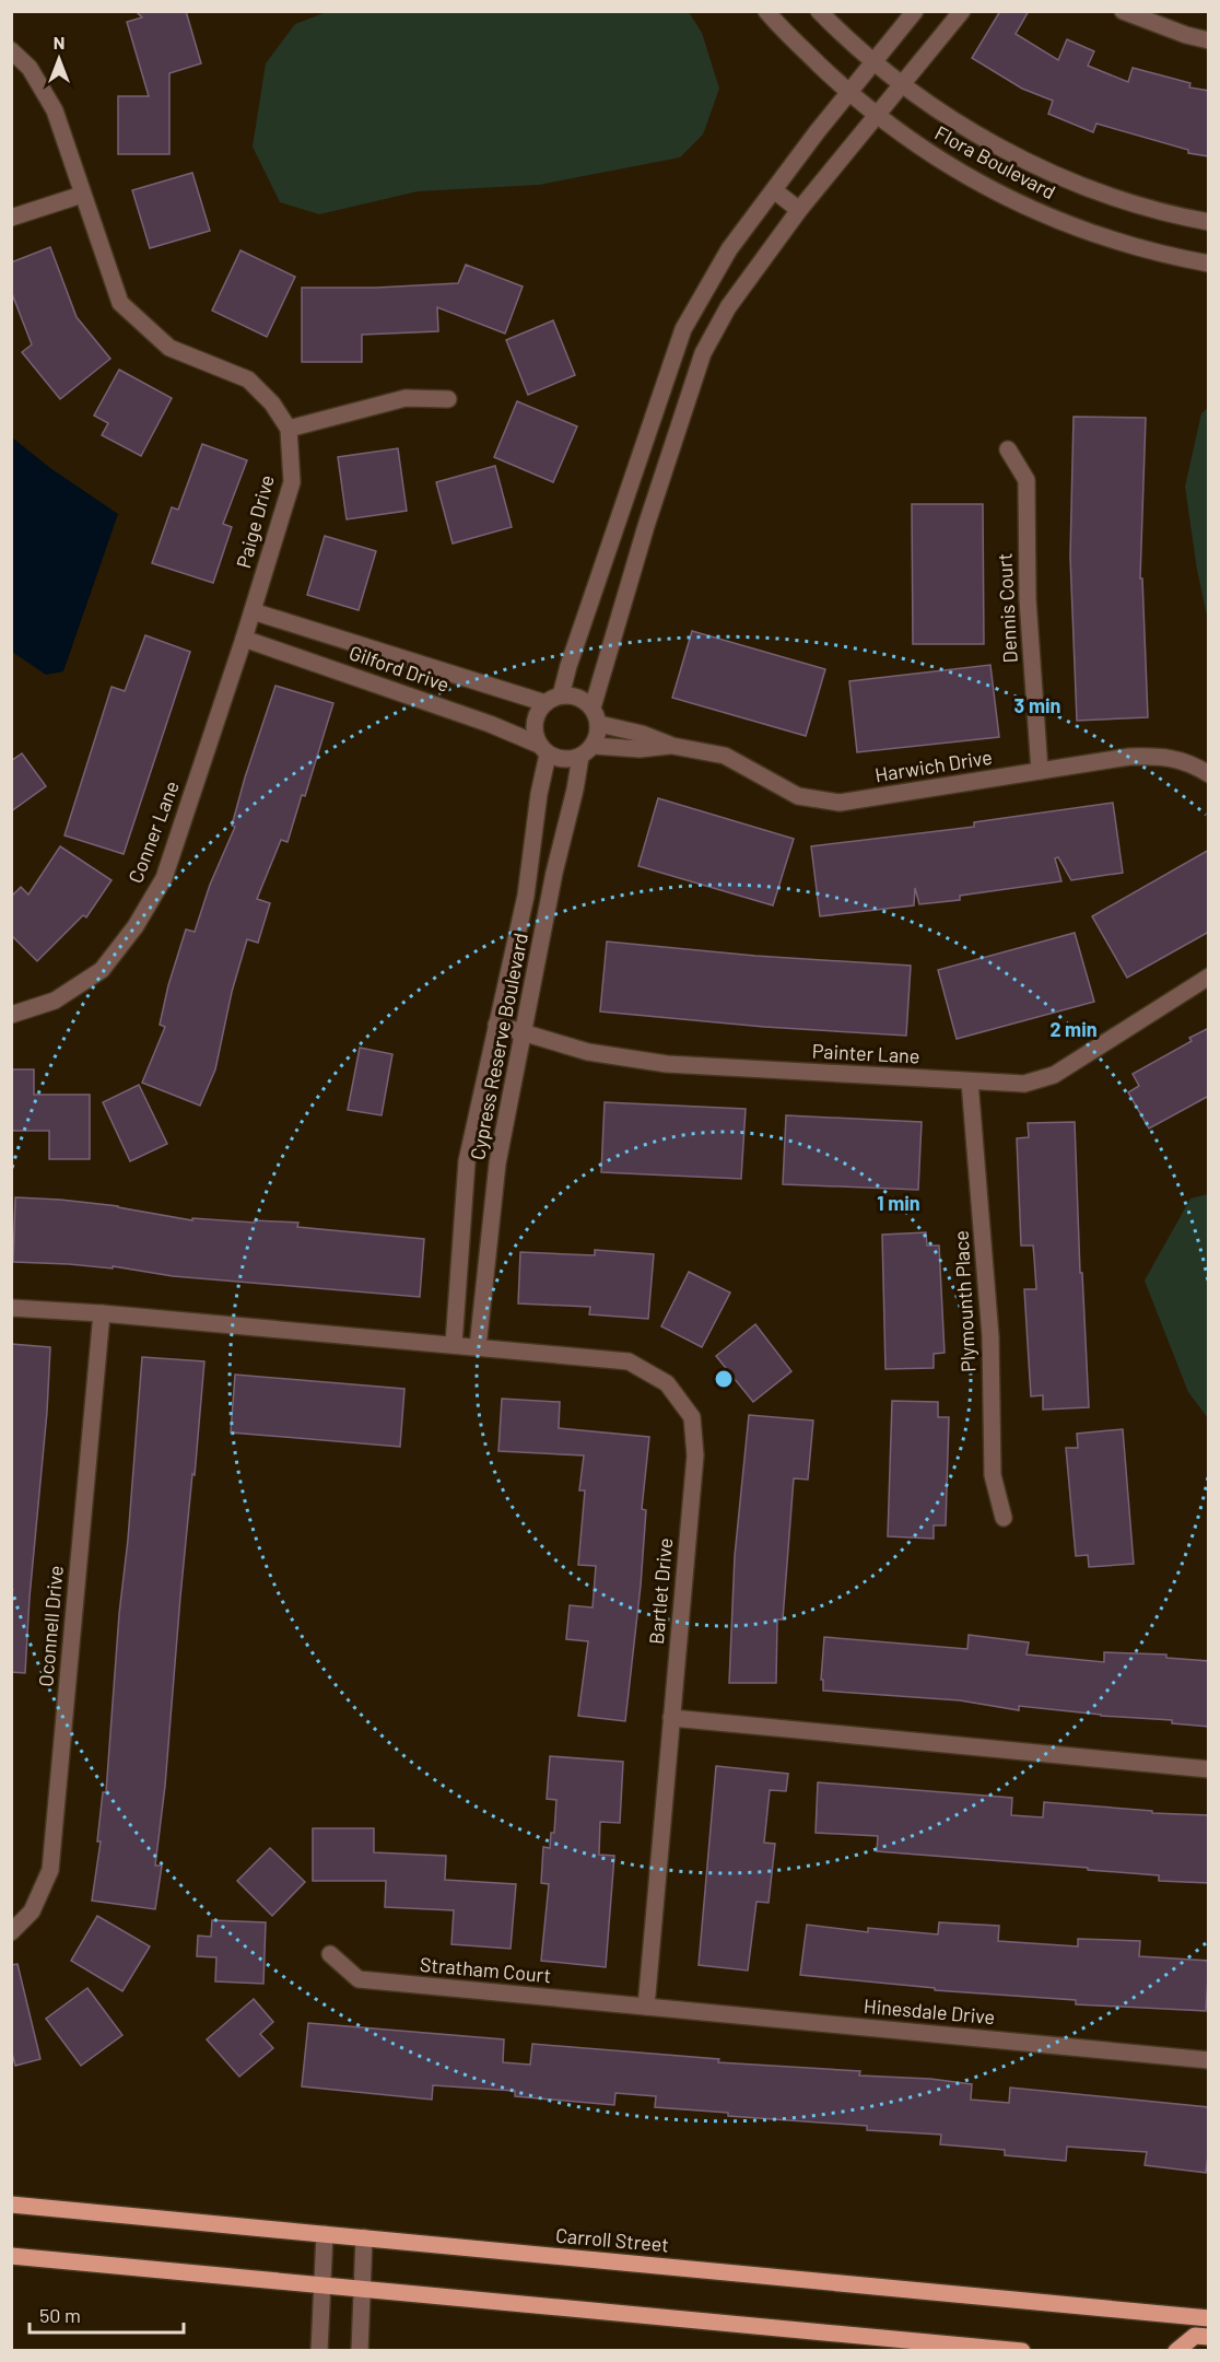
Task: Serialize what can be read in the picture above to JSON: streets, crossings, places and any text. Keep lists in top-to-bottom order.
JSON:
{
  "streets": {
    "main road": ["Carroll Street"],
    "street": [
      "Flora Boulevard",
      "Paige Drive",
      "Dennis Court",
      "Gilford Drive",
      "Harwich Drive",
      "Conner Lane",
      "Cypress Reserve Boulevard",
      "Painter Lane",
      "Plymounth Place",
      "Bartlet Drive",
      "Oconnell Drive",
      "Stratham Court",
      "Hinesdale Drive"
    ]
  },
  "crossings": [
    ["Paige Drive", "Gilford Drive"],
    ["Paige Drive", "Conner Lane"],
    ["Dennis Court", "Harwich Drive"],
    ["Gilford Drive", "Harwich Drive"],
    ["Gilford Drive", "Conner Lane"],
    ["Gilford Drive", "Cypress Reserve Boulevard"],
    ["Harwich Drive", "Cypress Reserve Boulevard"],
    ["Cypress Reserve Boulevard", "Painter Lane"],
    ["Cypress Reserve Boulevard", "Bartlet Drive"],
    ["Painter Lane", "Plymounth Place"],
    ["Bartlet Drive", "Stratham Court"],
    ["Bartlet Drive", "Hinesdale Drive"],
    ["Stratham Court", "Hinesdale Drive"]
  ],
  "scale_bar": "50 m",
  "north": "top",
  "rings": ["3 min", "2 min", "1 min"]
}
